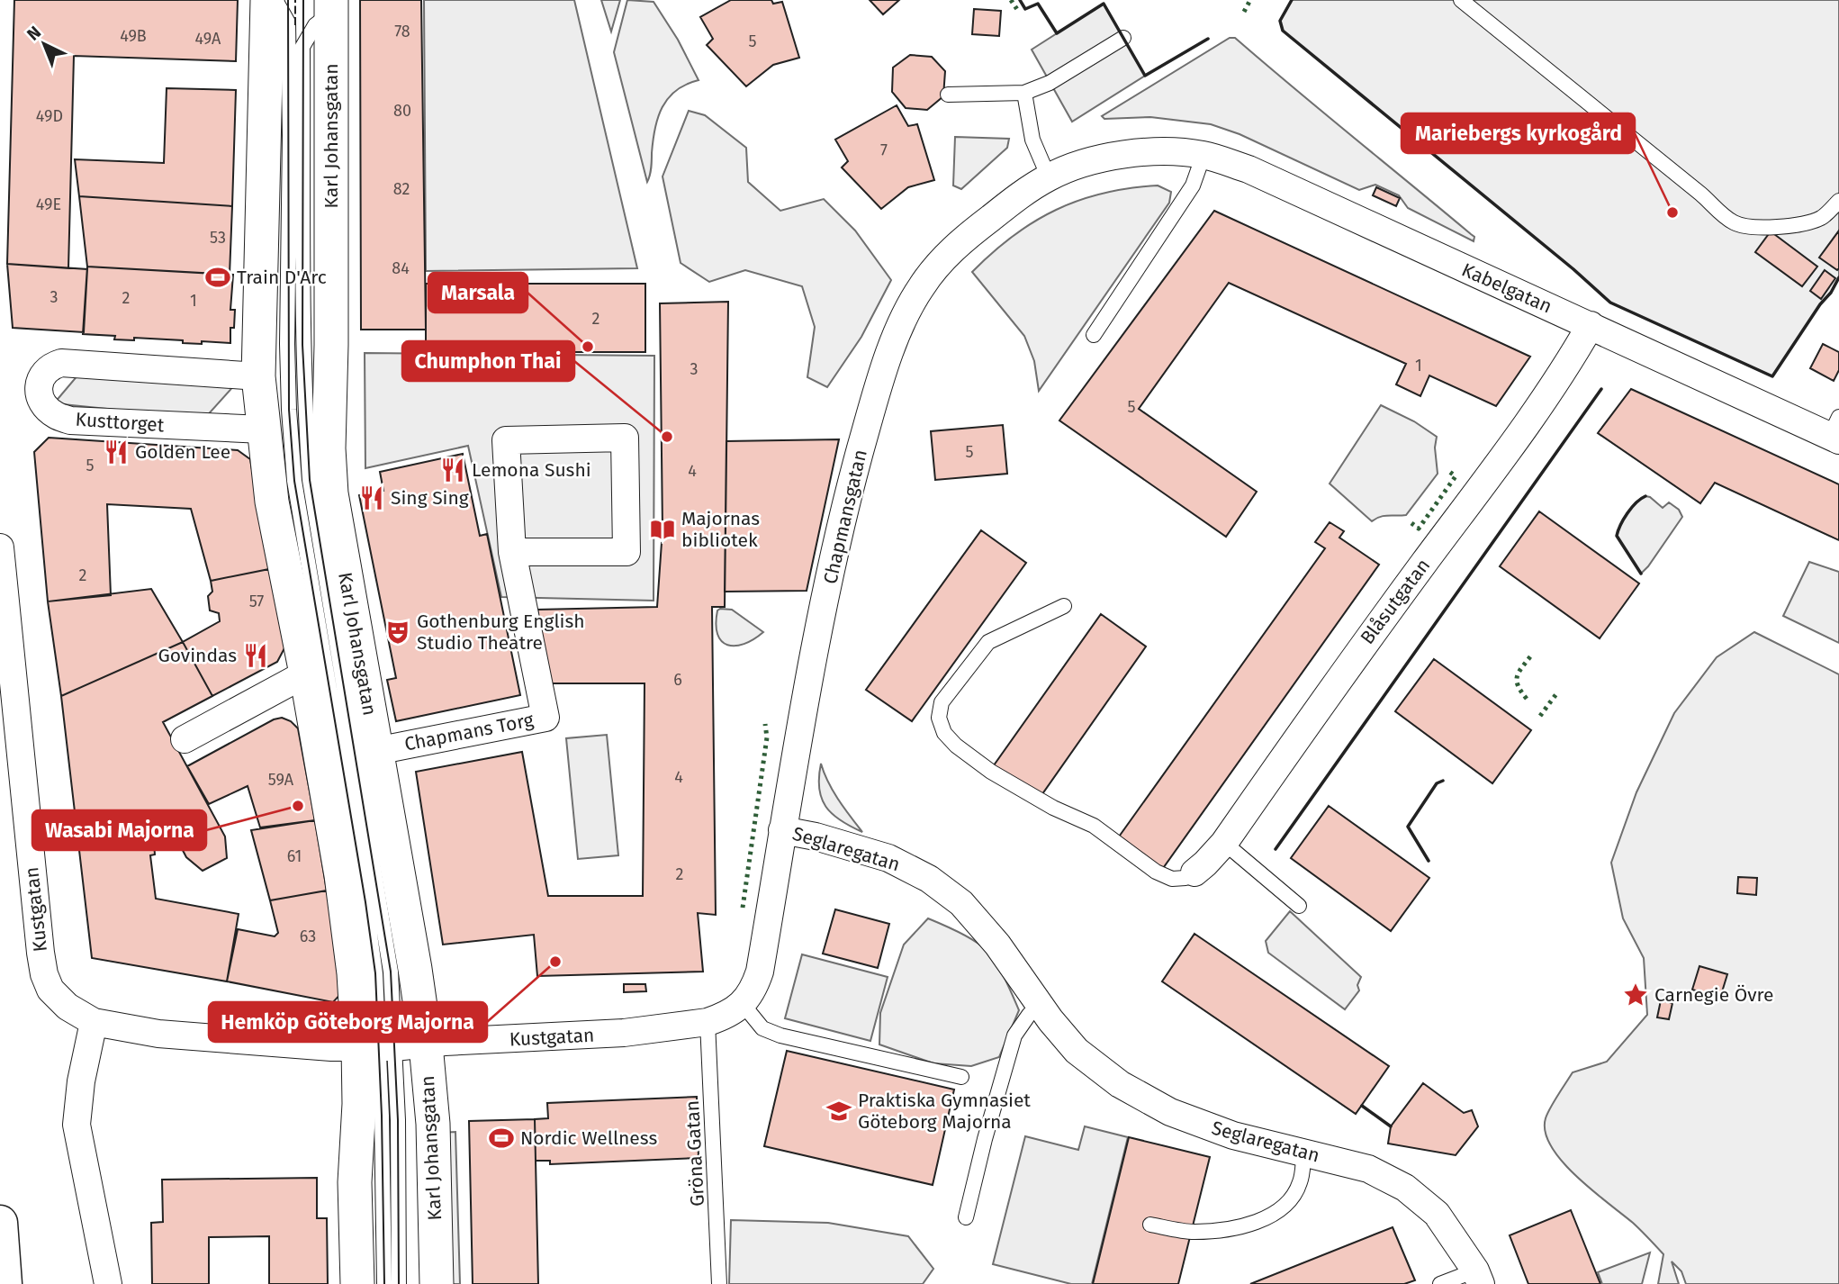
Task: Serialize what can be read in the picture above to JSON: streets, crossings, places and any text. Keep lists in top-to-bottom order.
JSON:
{
  "streets": {
    "street": [
      "Karl Johansgatan",
      "Kabelgatan",
      "Kusttorget",
      "Chapmansgatan",
      "Blåsutgatan",
      "Chapmans Torg",
      "Seglaregatan",
      "Kustgatan"
    ],
    "lane": ["Gröna Gatan"]
  },
  "crossings": [
    ["Karl Johansgatan", "Kusttorget"],
    ["Karl Johansgatan", "Chapmans Torg"],
    ["Karl Johansgatan", "Kustgatan"],
    ["Kabelgatan", "Chapmansgatan"],
    ["Kabelgatan", "Blåsutgatan"],
    ["Chapmansgatan", "Seglaregatan"],
    ["Kustgatan", "Gröna Gatan"]
  ],
  "places": {
    "other": [
      "Mariebergs kyrkogård",
      "Marsala",
      "Chumphon Thai",
      "Wasabi Majorna",
      "Hemköp Göteborg Majorna"
    ],
    "sports": ["Train D'Arc", "Nordic Wellness"],
    "restaurant": [
      "Golden Lee",
      "Lemona Sushi",
      "Sing Sing",
      "Govindas"
    ],
    "library": ["Majornas bibliotek"],
    "theatre": ["Gothenburg English Studio Theatre"],
    "place": ["Carnegie Övre"],
    "school or university": ["Praktiska Gymnasiet Göteborg Majorna"]
  },
  "house_numbers": [
    "78",
    "49B",
    "49A",
    "5",
    "80",
    "49D",
    "7",
    "82",
    "49E",
    "53",
    "84",
    "3",
    "2",
    "1",
    "2",
    "1",
    "3",
    "5",
    "5",
    "5",
    "4",
    "2",
    "57",
    "6",
    "4",
    "59A",
    "61",
    "2",
    "63"
  ],
  "north": "top left"
}
